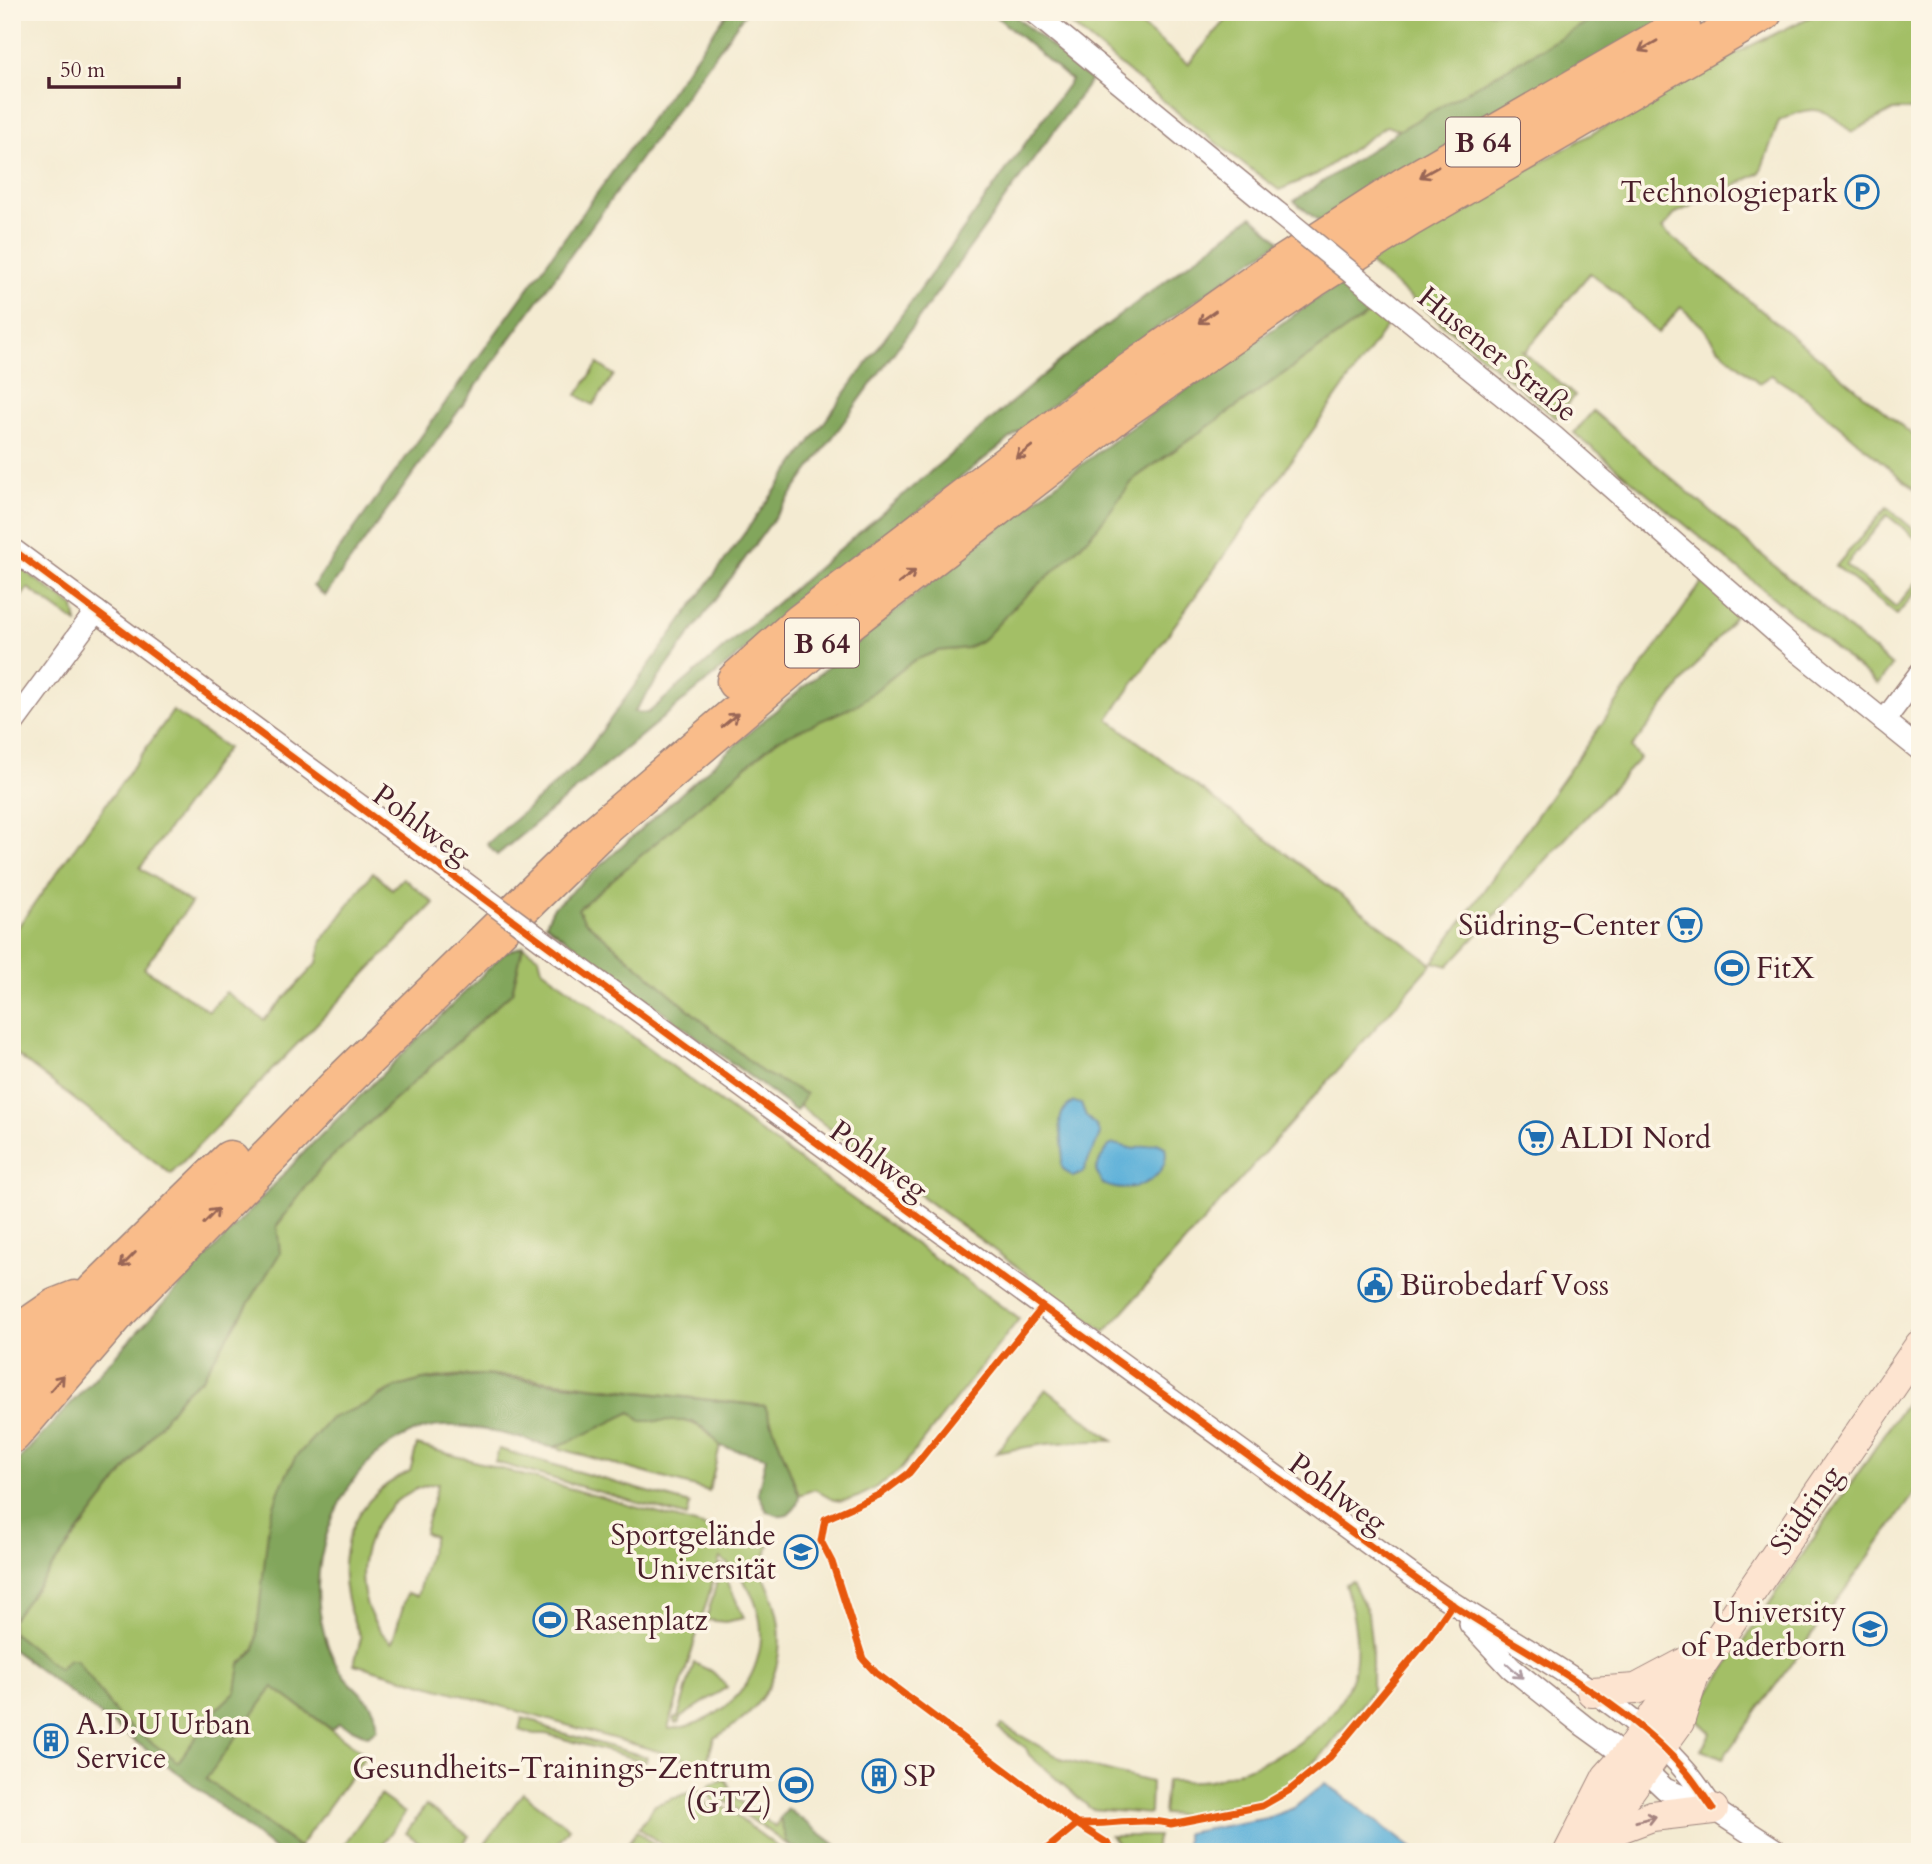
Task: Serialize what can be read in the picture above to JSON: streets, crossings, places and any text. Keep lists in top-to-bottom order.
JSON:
{
  "streets": {
    "highway": ["B 64"],
    "main road": ["Südring"],
    "street": ["Husener Straße", "Pohlweg"]
  },
  "crossings": [
    ["Pohlweg", "Südring"]
  ],
  "places": {
    "parking": ["Technologiepark"],
    "supermarket": ["Südring-Center", "ALDI Nord"],
    "sports": ["FitX", "Rasenplatz", "Gesundheits-Trainings-Zentrum (GTZ)"],
    "public building": ["Bürobedarf Voss"],
    "school or university": ["Sportgelände Universität", "University of Paderborn"],
    "building": ["A.D.U Urban Service", "SP"]
  },
  "scale_bar": "50 m"
}
